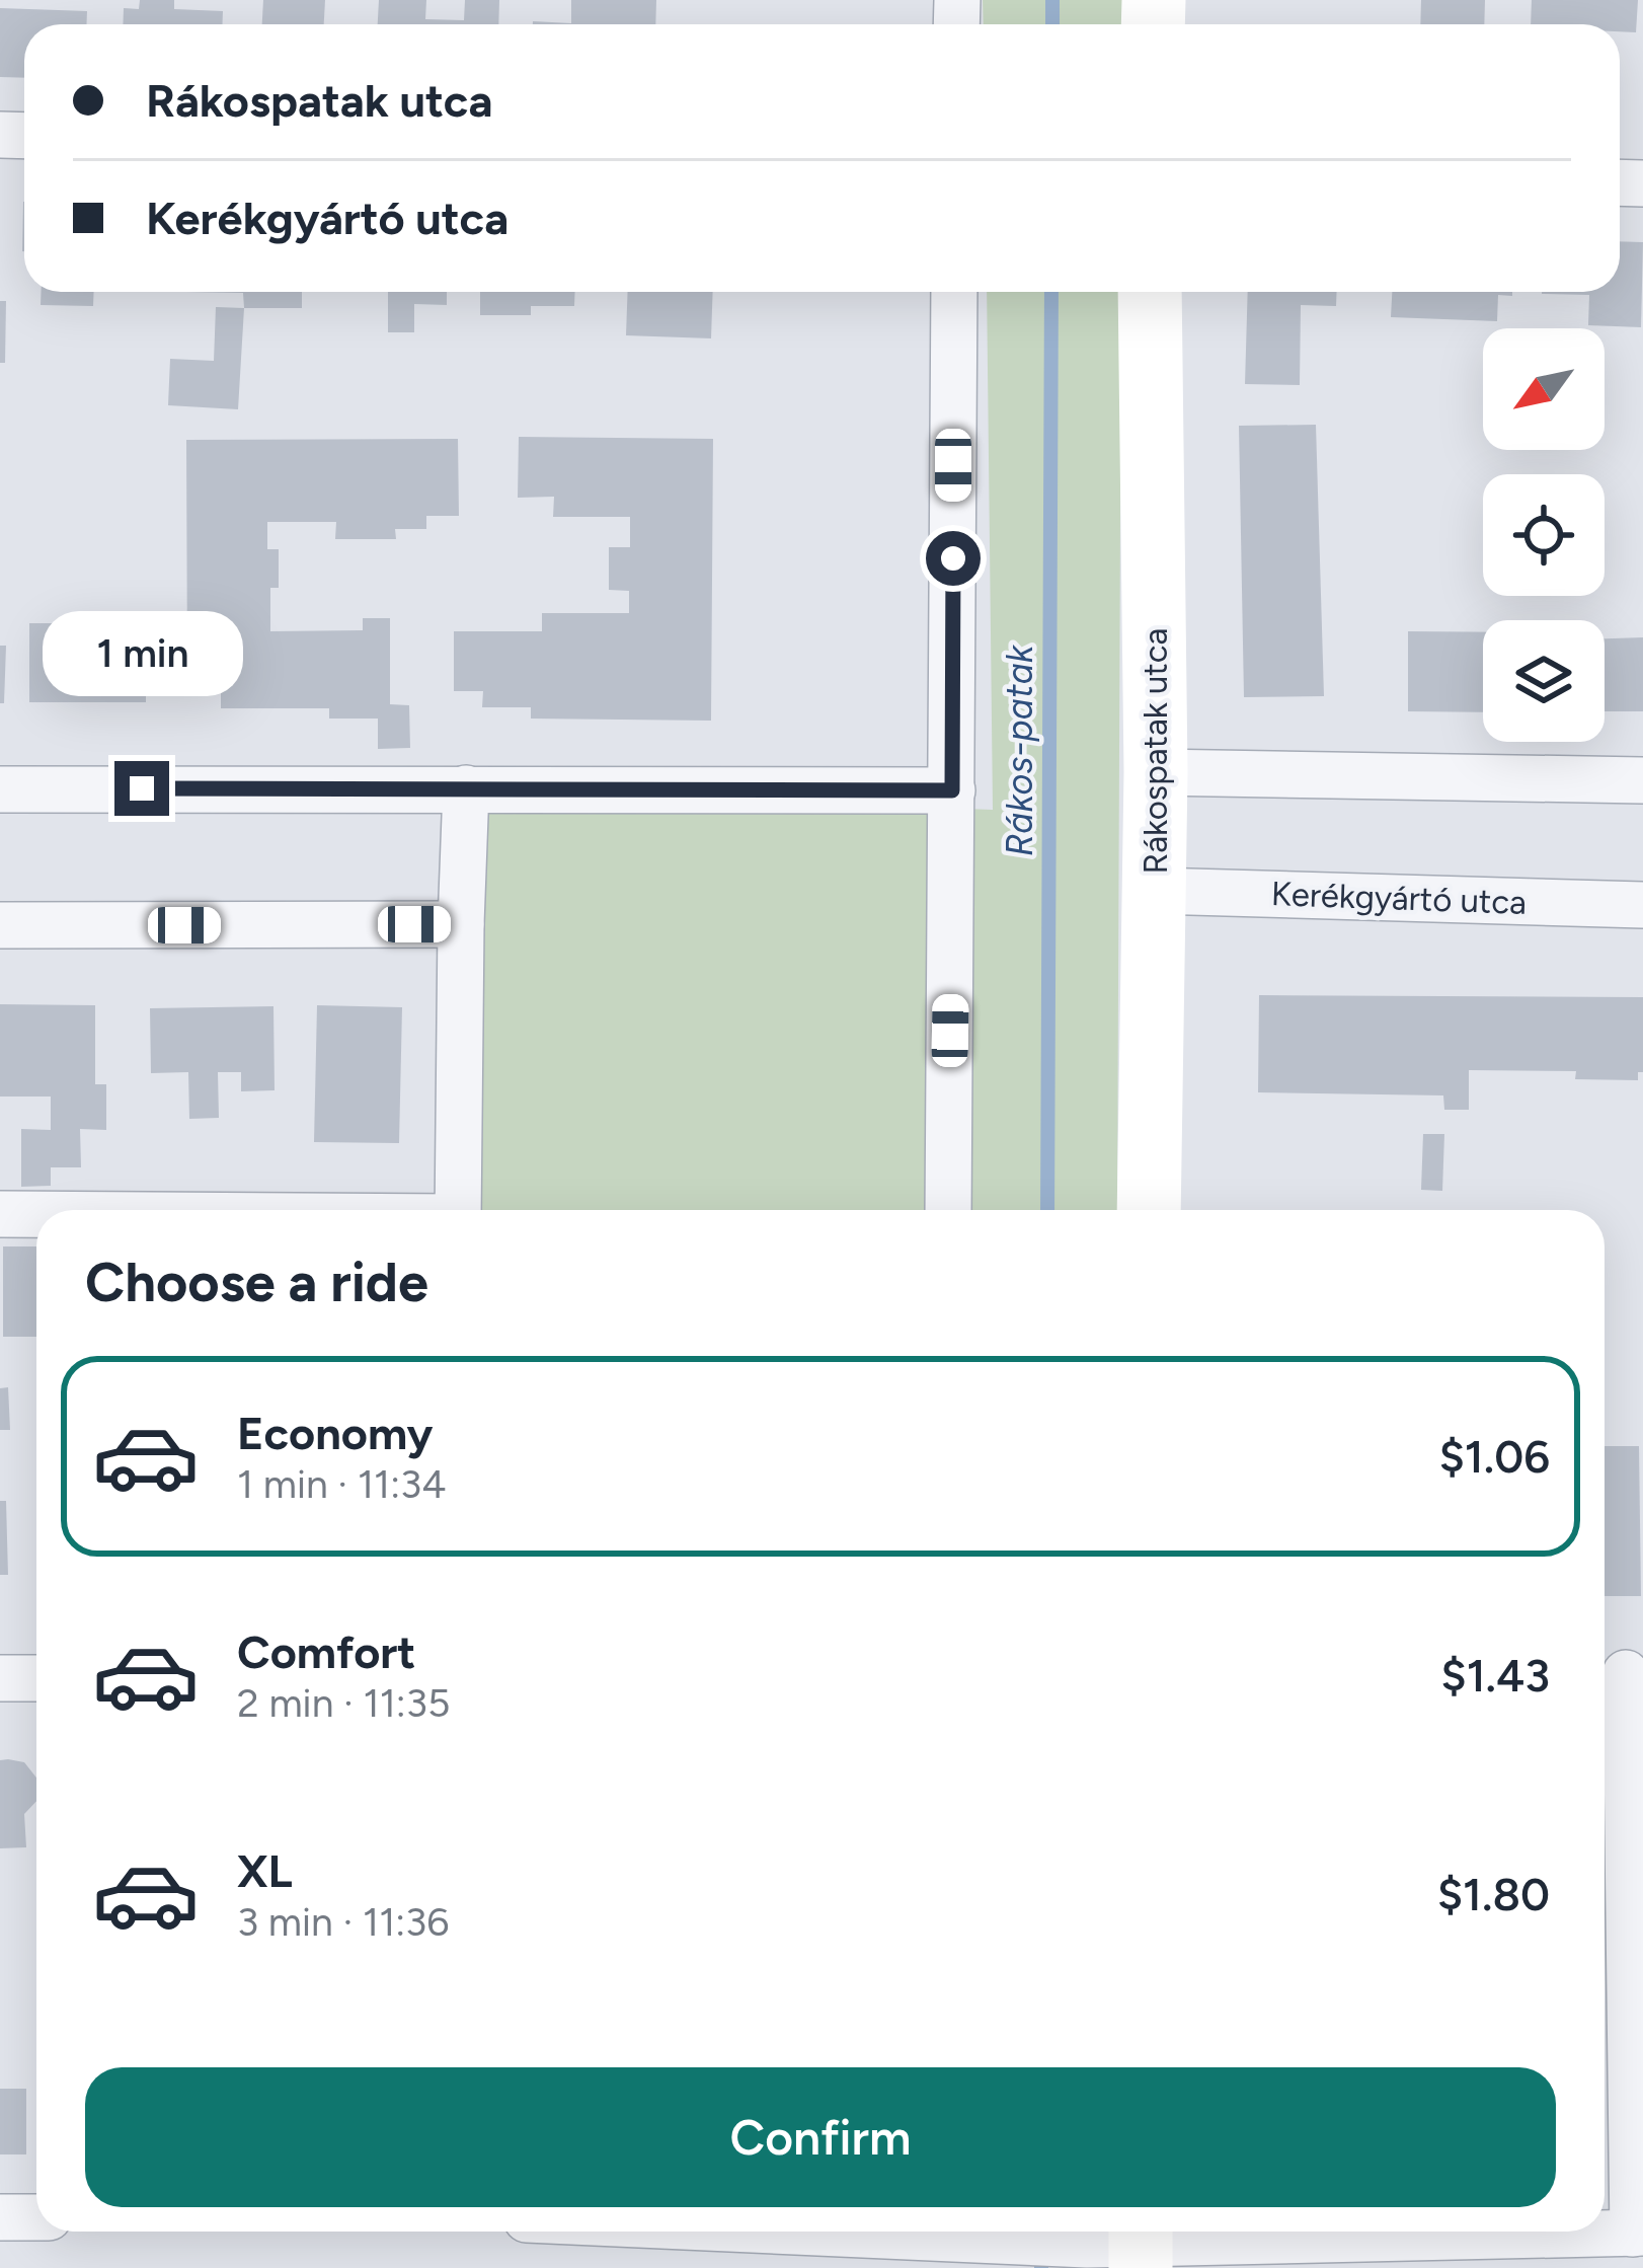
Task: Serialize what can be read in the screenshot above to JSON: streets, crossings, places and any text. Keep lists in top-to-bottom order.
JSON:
{
  "streets": {
    "street": ["Rákospatak utca", "Kerékgyártó utca"]
  },
  "crossings": [
    ["Rákospatak utca", "Kerékgyártó utca"]
  ],
  "water": ["Rákos-patak"],
  "north": "bottom left",
  "page": {
    "banner": ["Rákospatak utca", "Kerékgyártó utca"],
    "bubble": "1 min",
    "heading": "Choose a ride",
    "list": [
      {
        "name": "Economy",
        "note": "1 min · 11:34",
        "value": "$1.06"
      },
      {
        "name": "Comfort",
        "note": "2 min · 11:35",
        "value": "$1.43"
      },
      {
        "name": "XL",
        "note": "3 min · 11:36",
        "value": "$1.80"
      }
    ],
    "buttons": "Confirm"
  }
}
